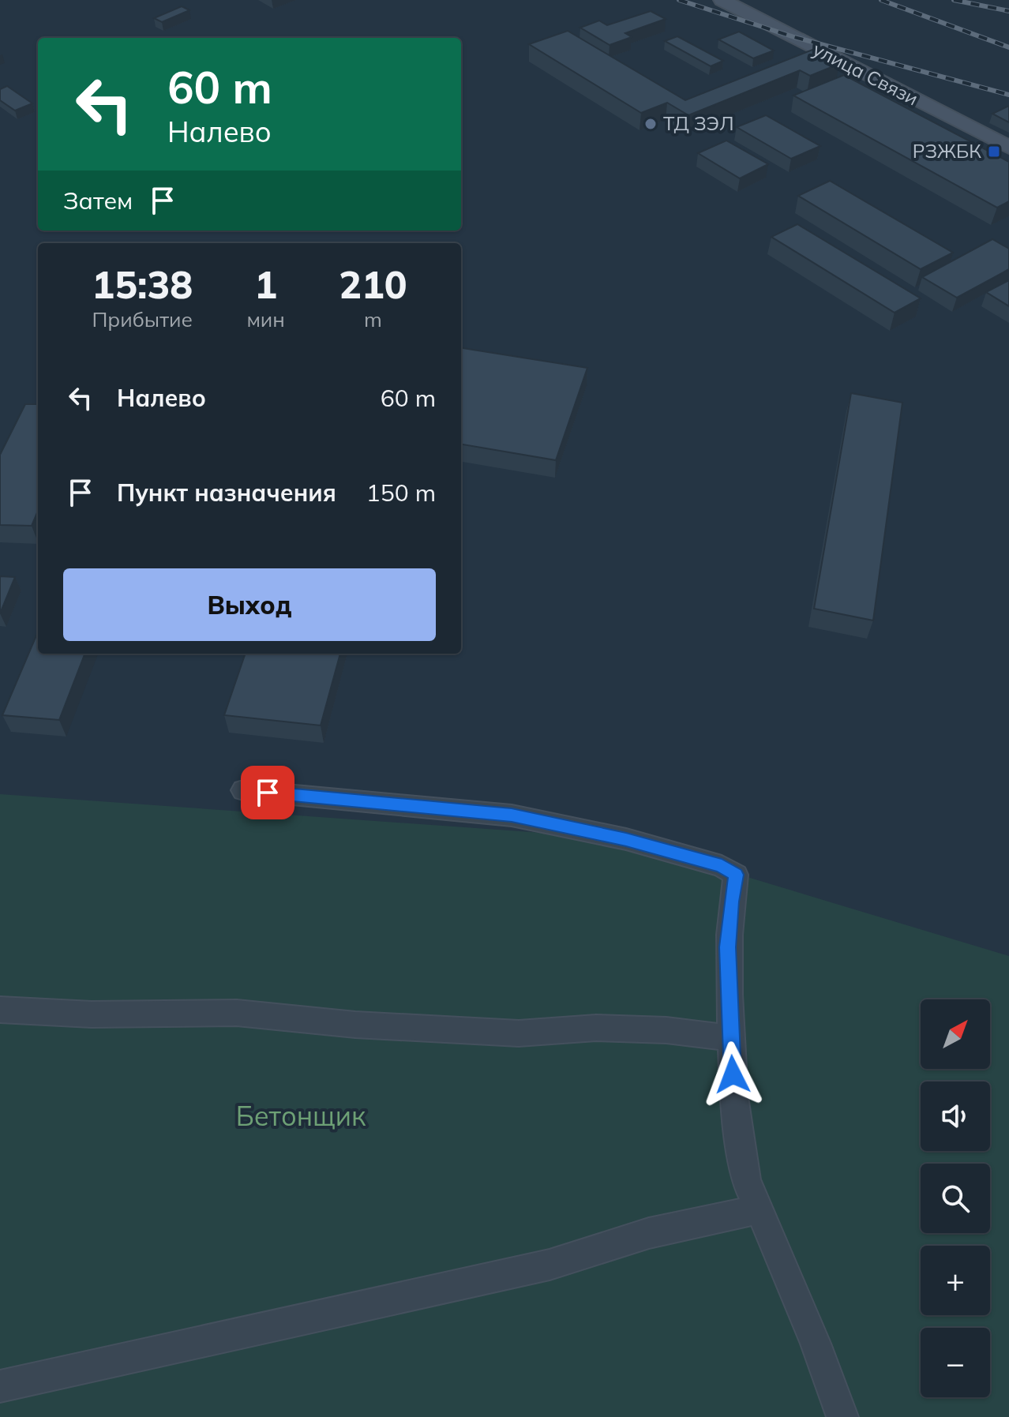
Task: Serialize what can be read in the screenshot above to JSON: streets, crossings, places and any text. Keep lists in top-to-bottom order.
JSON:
{
  "streets": {
    "street": ["улица Связи"]
  },
  "parks": ["Бетонщик"],
  "places": {
    "other": ["ТД ЗЭЛ"],
    "transit": ["РЗЖБК"]
  },
  "north": "top right",
  "page": {
    "turn": ["60 m", "Налево"],
    "then": "Затем",
    "eta": [
      "15:38",
      "Прибытие",
      "1",
      "мин",
      "210",
      "m"
    ],
    "list": [
      {
        "name": "Налево",
        "value": "60 m"
      },
      {
        "name": "Пункт назначения",
        "value": "150 m"
      }
    ],
    "buttons": "Выход",
    "map_buttons": ["+", "−"]
  }
}
